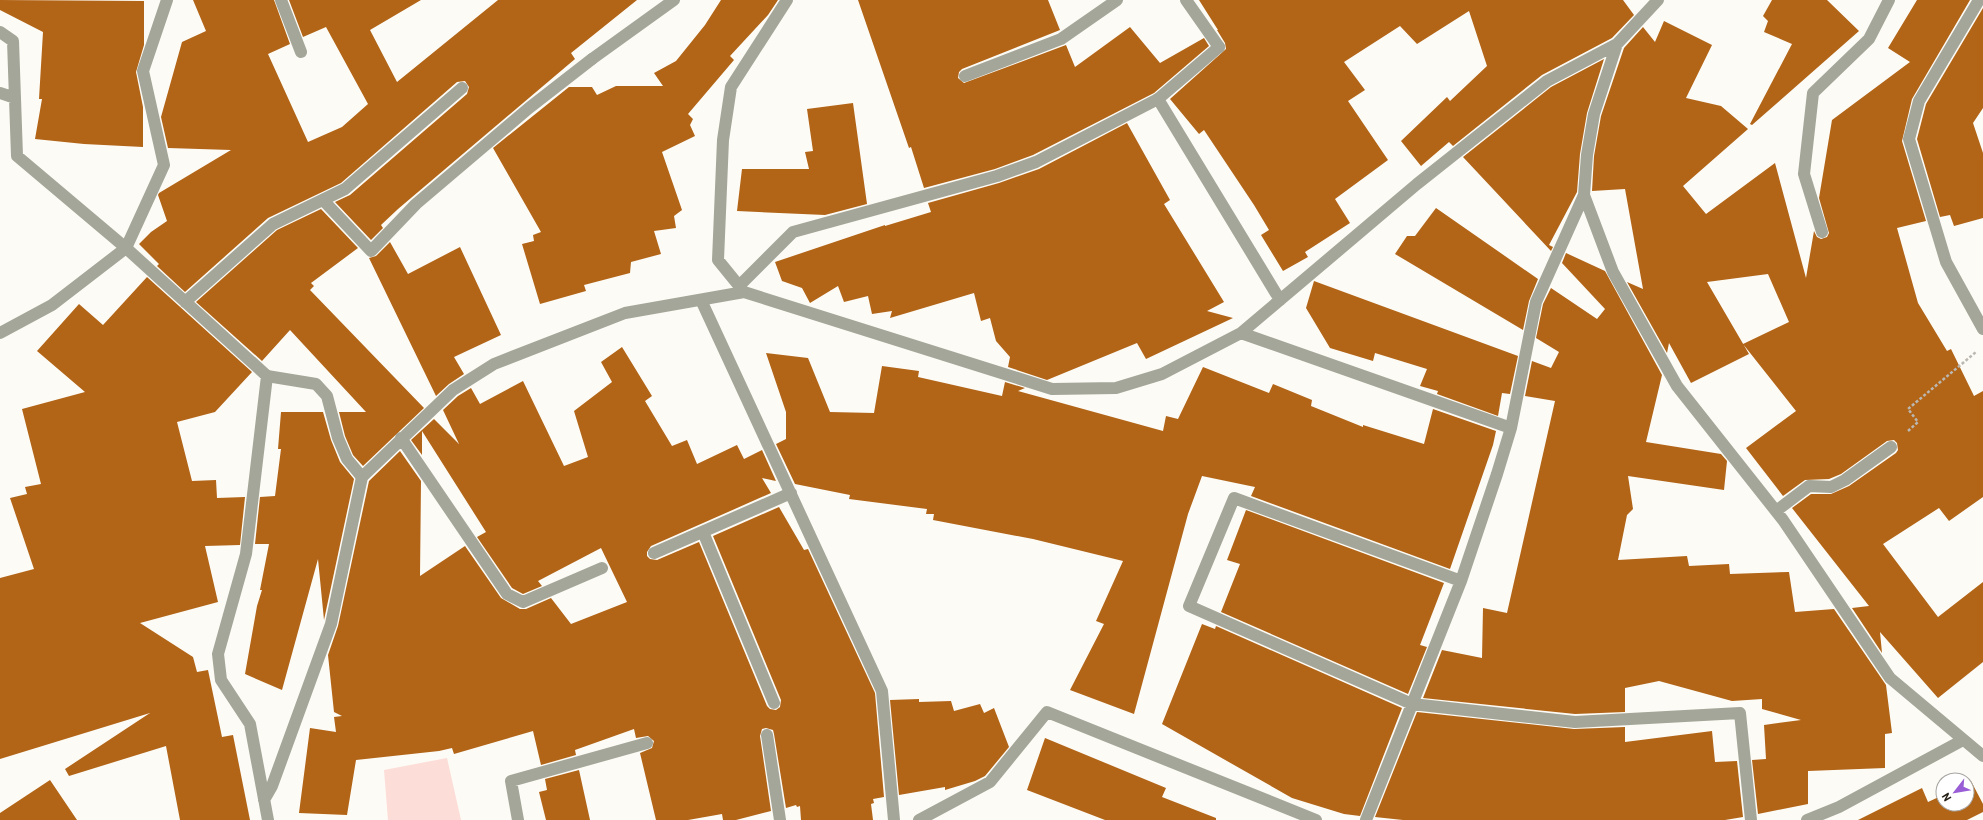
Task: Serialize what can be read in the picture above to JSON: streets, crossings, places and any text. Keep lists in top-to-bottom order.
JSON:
{
  "north": "bottom left"
}
